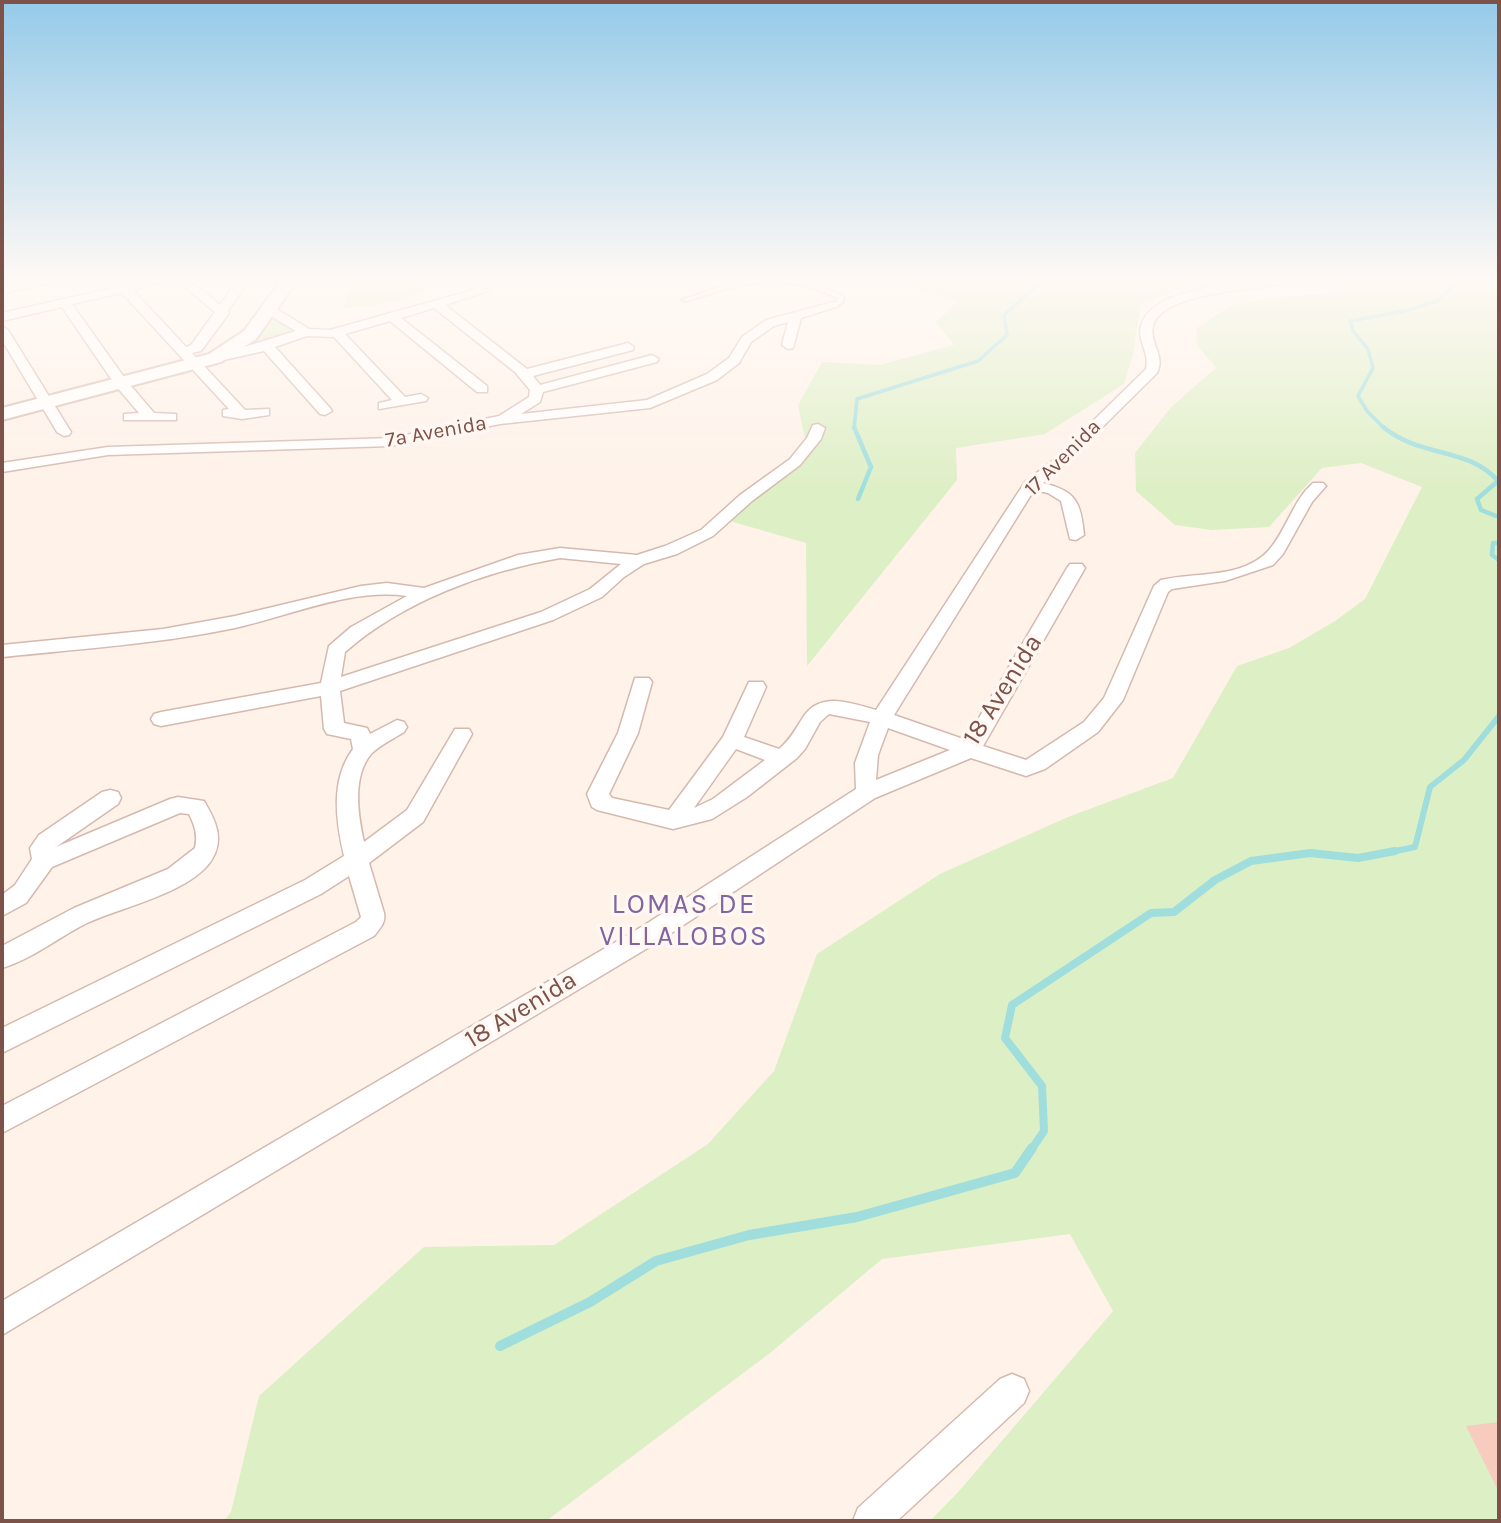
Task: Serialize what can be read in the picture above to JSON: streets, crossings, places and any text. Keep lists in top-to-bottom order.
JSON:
{
  "streets": {
    "street": ["7a Avenida", "17 Avenida", "18 Avenida"]
  },
  "crossings": [
    ["17 Avenida", "18 Avenida"]
  ],
  "districts": ["LOMAS DE VILLALOBOS"]
}
